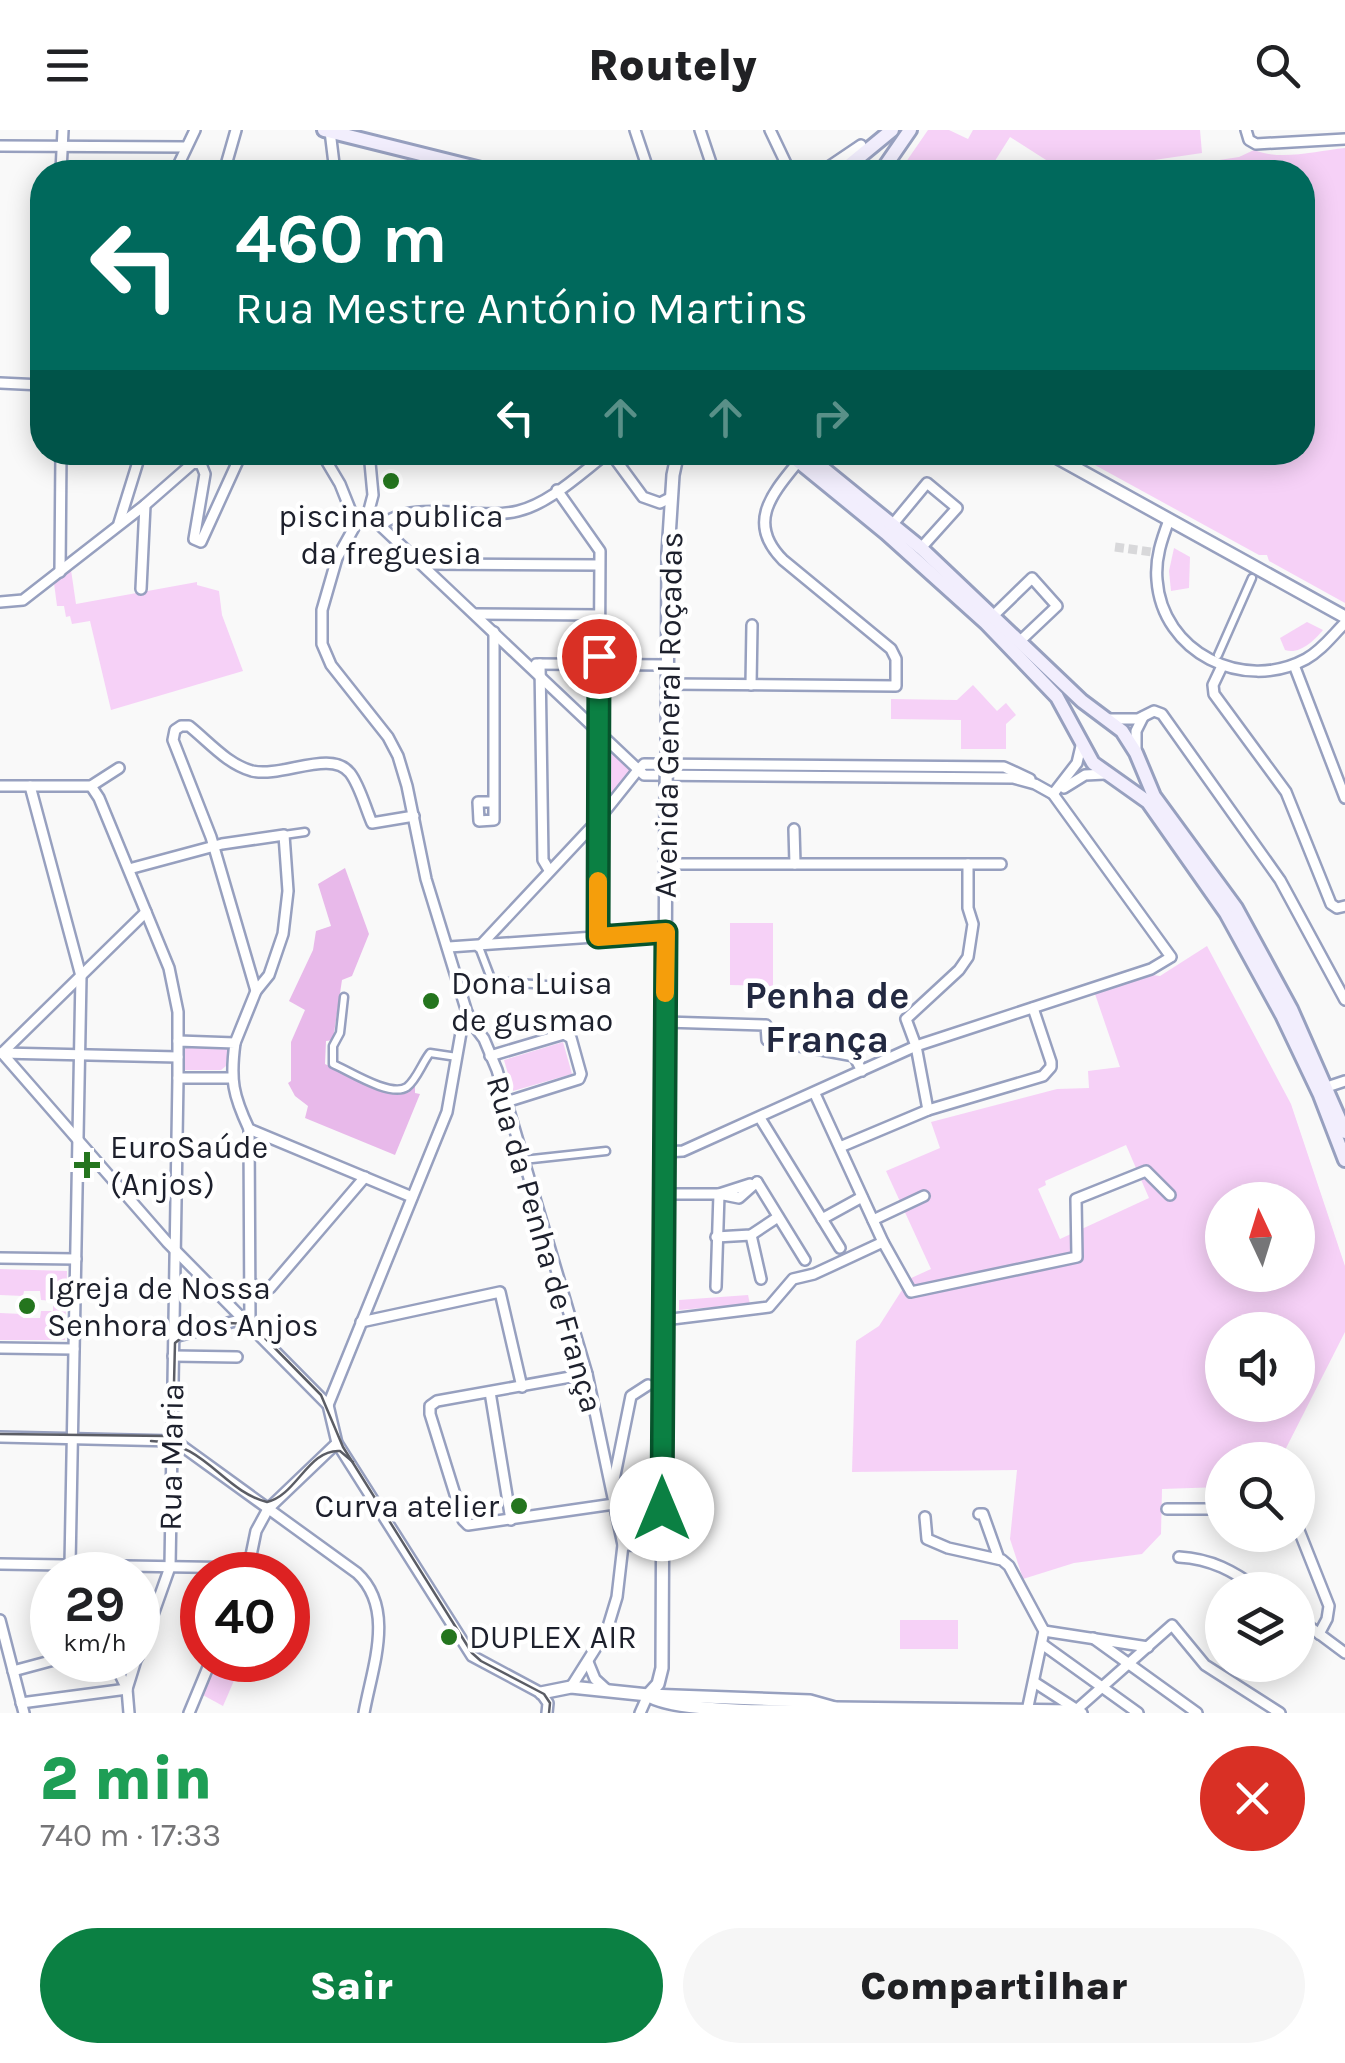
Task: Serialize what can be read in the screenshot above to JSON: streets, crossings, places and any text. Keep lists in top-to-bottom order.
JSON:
{
  "streets": {
    "street": ["Avenida General Roçadas", "Rua da Penha de França", "Rua Maria"]
  },
  "districts": ["Penha de França"],
  "places": {
    "other": [
      "piscina publica da freguesia",
      "Dona Luisa de gusmao",
      "Igreja de Nossa Senhora dos Anjos",
      "Curva atelier",
      "DUPLEX AIR"
    ],
    "health": ["EuroSaúde (Anjos)"]
  },
  "north": "top",
  "page": {
    "header": "Routely",
    "turn": ["460 m", "Rua Mestre António Martins"],
    "speed": "29 km/h",
    "limit": "40",
    "heading": ["2 min", "740 m · 17:33"],
    "buttons": ["Sair", "Compartilhar"]
  }
}
